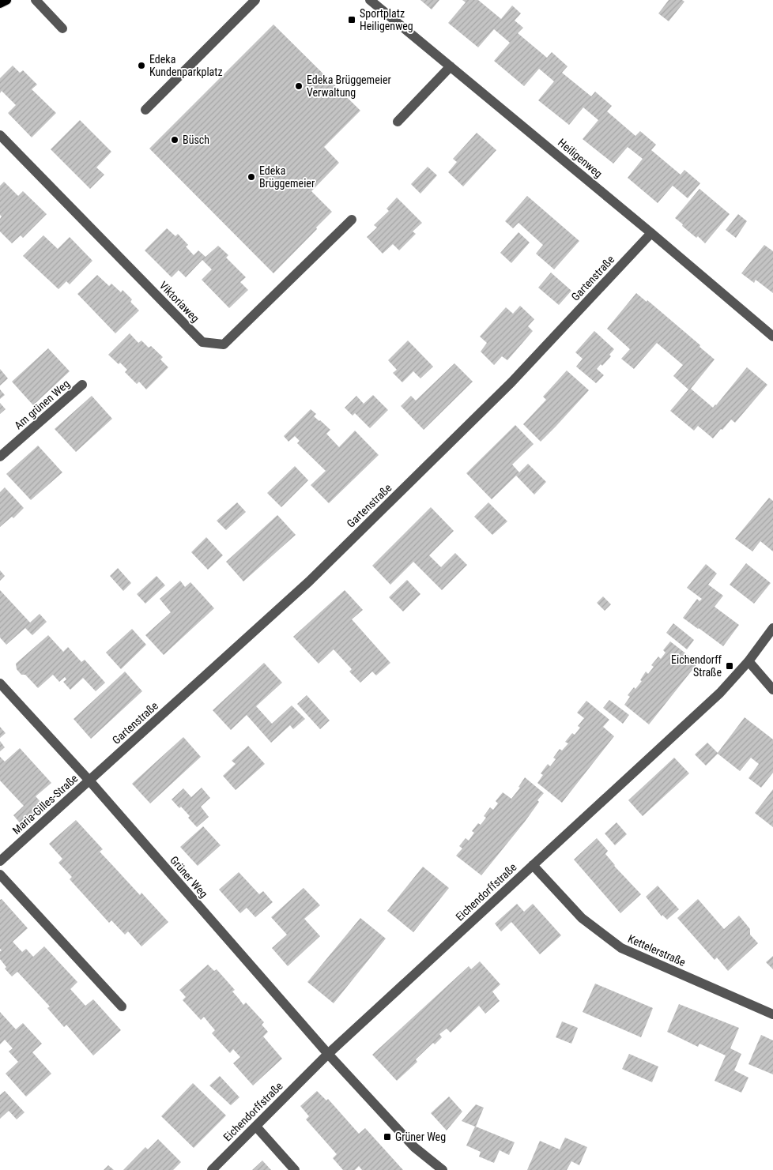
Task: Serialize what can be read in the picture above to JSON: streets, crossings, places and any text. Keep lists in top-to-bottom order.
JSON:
{
  "streets": {
    "street": [
      "Heiligenweg",
      "Gartenstraße",
      "Viktoriaweg",
      "Am grünen Weg",
      "Maria-Gilles-Straße",
      "Grüner Weg",
      "Eichendorffstraße",
      "Kettelerstraße"
    ]
  },
  "crossings": [
    ["Heiligenweg", "Gartenstraße"],
    ["Gartenstraße", "Maria-Gilles-Straße"],
    ["Gartenstraße", "Grüner Weg"],
    ["Maria-Gilles-Straße", "Grüner Weg"],
    ["Grüner Weg", "Eichendorffstraße"],
    ["Eichendorffstraße", "Kettelerstraße"]
  ],
  "places": {
    "transit": ["Sportplatz Heiligenweg", "Eichendorff Straße", "Grüner Weg"],
    "other": [
      "Edeka Kundenparkplatz",
      "Edeka Brüggemeier Verwaltung",
      "Büsch",
      "Edeka Brüggemeier"
    ]
  }
}
